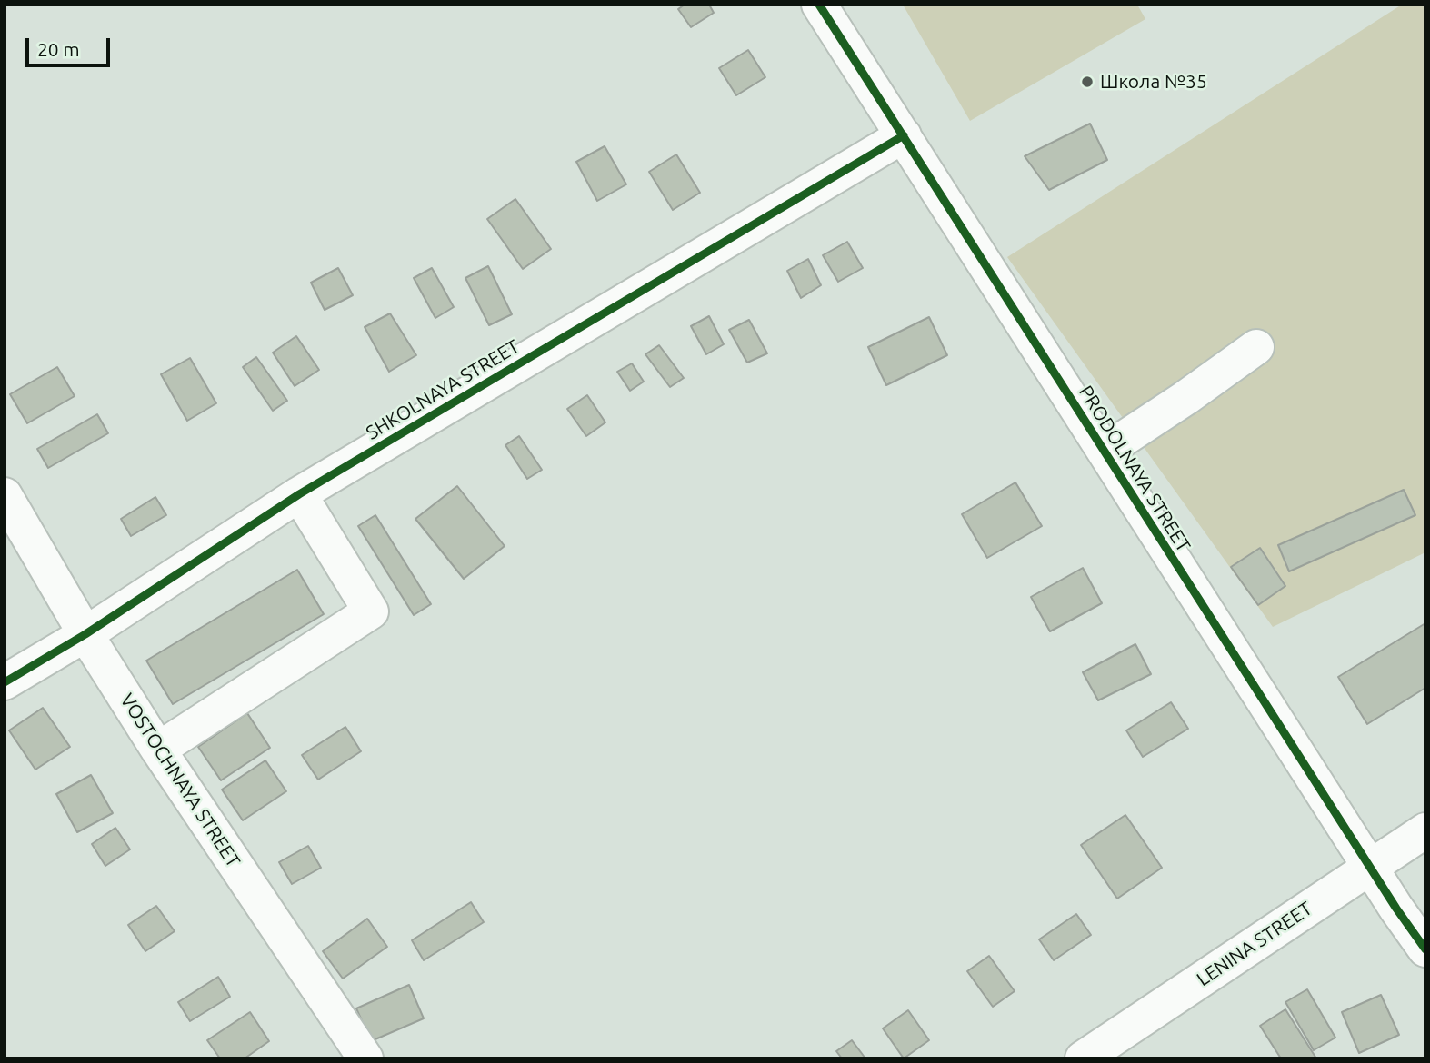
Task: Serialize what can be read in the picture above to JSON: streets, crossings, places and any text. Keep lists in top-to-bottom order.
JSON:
{
  "streets": {
    "street": [
      "SHKOLNAYA STREET",
      "PRODOLNAYA STREET",
      "VOSTOCHNAYA STREET",
      "LENINA STREET"
    ]
  },
  "crossings": [
    ["SHKOLNAYA STREET", "PRODOLNAYA STREET"],
    ["SHKOLNAYA STREET", "VOSTOCHNAYA STREET"],
    ["PRODOLNAYA STREET", "LENINA STREET"]
  ],
  "places": ["Школа №35"],
  "scale_bar": "20 m"
}
